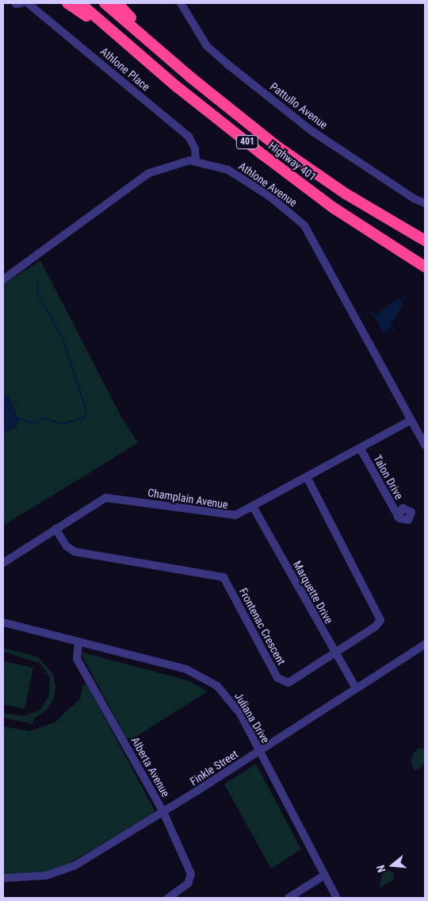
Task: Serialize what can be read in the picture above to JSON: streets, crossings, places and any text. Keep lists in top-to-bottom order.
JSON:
{
  "streets": {
    "highway": ["401", "Highway 401"],
    "street": [
      "Athlone Place",
      "Pattullo Avenue",
      "Athlone Avenue",
      "Talon Drive",
      "Champlain Avenue",
      "Marquette Drive",
      "Frontenac Crescent",
      "Juliana Drive",
      "Alberta Avenue",
      "Finkle Street"
    ]
  },
  "crossings": [
    ["Athlone Place", "Athlone Avenue"],
    ["Athlone Avenue", "Champlain Avenue"],
    ["Talon Drive", "Champlain Avenue"],
    ["Champlain Avenue", "Marquette Drive"],
    ["Champlain Avenue", "Frontenac Crescent"],
    ["Marquette Drive", "Frontenac Crescent"],
    ["Marquette Drive", "Finkle Street"],
    ["Juliana Drive", "Alberta Avenue"],
    ["Juliana Drive", "Finkle Street"],
    ["Alberta Avenue", "Finkle Street"]
  ],
  "north": "left"
}
